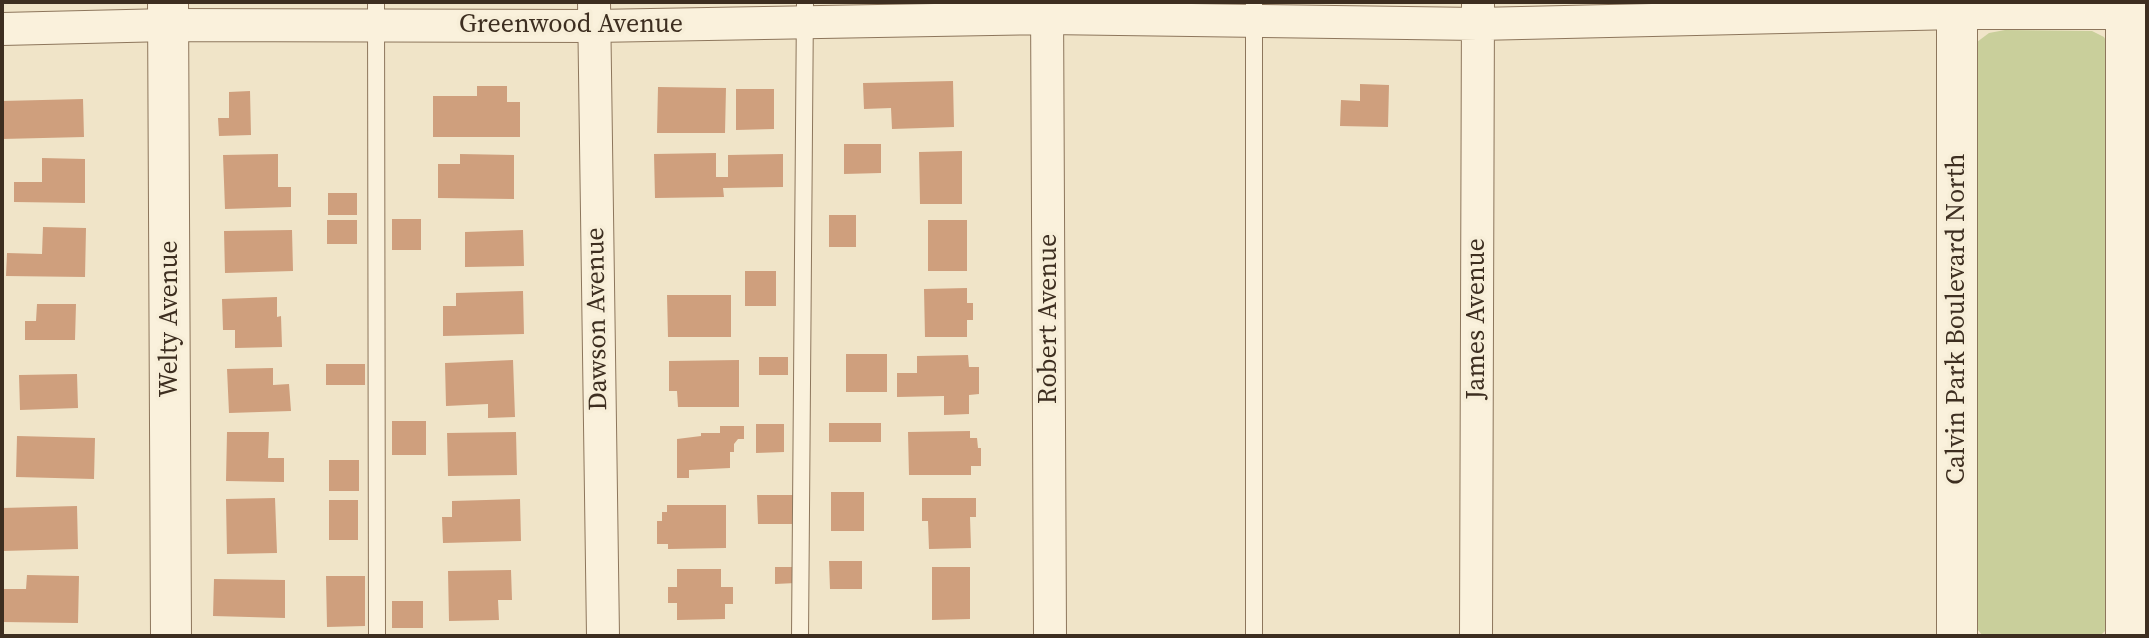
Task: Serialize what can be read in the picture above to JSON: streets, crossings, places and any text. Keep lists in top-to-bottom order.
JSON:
{
  "streets": {
    "street": [
      "Greenwood Avenue",
      "Welty Avenue",
      "Dawson Avenue",
      "Robert Avenue",
      "James Avenue",
      "Calvin Park Boulevard North"
    ]
  },
  "crossings": [
    ["Greenwood Avenue", "Welty Avenue"],
    ["Greenwood Avenue", "Dawson Avenue"],
    ["Greenwood Avenue", "Robert Avenue"],
    ["Greenwood Avenue", "James Avenue"],
    ["Greenwood Avenue", "Calvin Park Boulevard North"]
  ]
}
